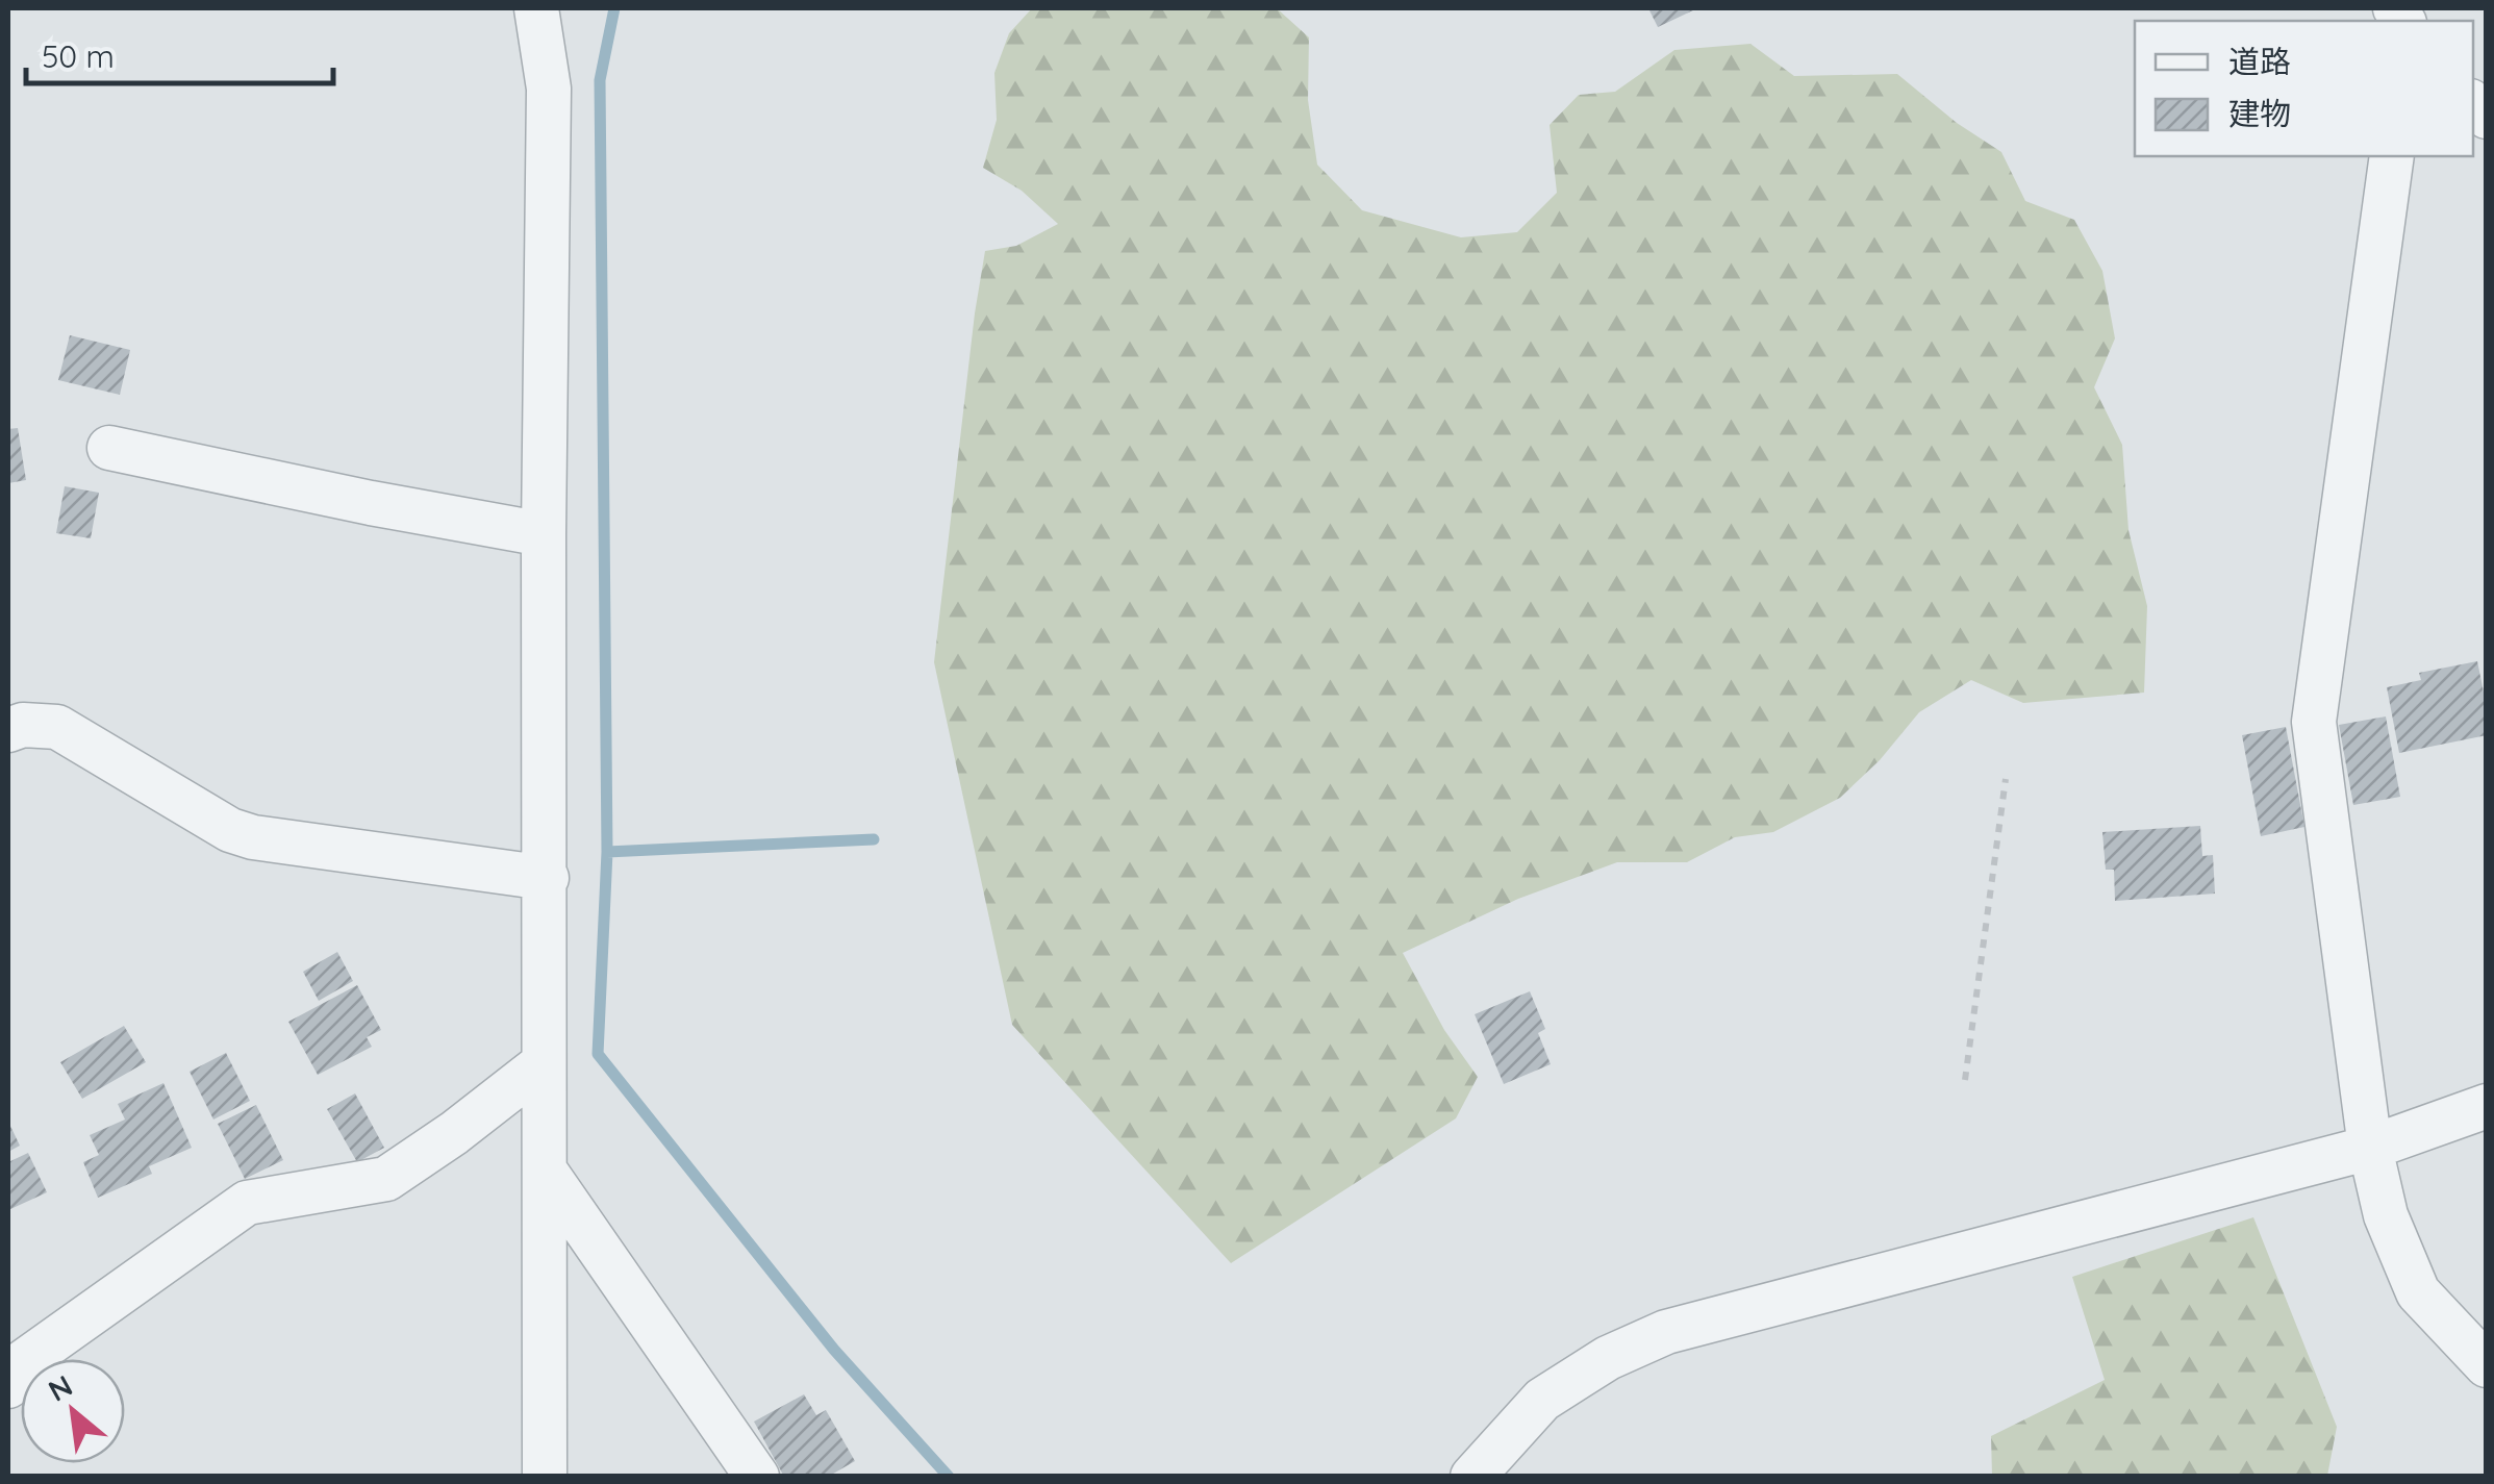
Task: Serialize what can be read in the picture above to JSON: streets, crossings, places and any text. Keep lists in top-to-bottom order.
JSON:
{
  "legend": ["道路", "建物"],
  "scale_bar": "50 m",
  "north": "top left"
}
